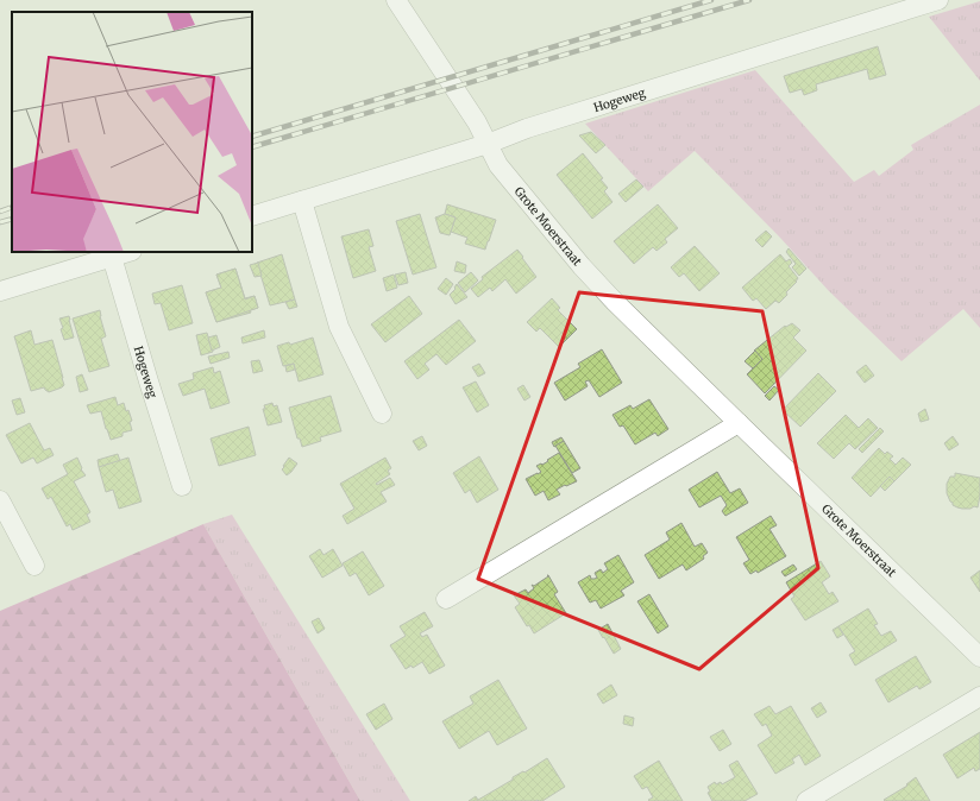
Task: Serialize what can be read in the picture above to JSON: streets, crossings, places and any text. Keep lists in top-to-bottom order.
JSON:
{
  "streets": {
    "street": ["Hogeweg", "Grote Moerstraat"]
  },
  "crossings": [
    ["Hogeweg", "Grote Moerstraat"]
  ]
}
